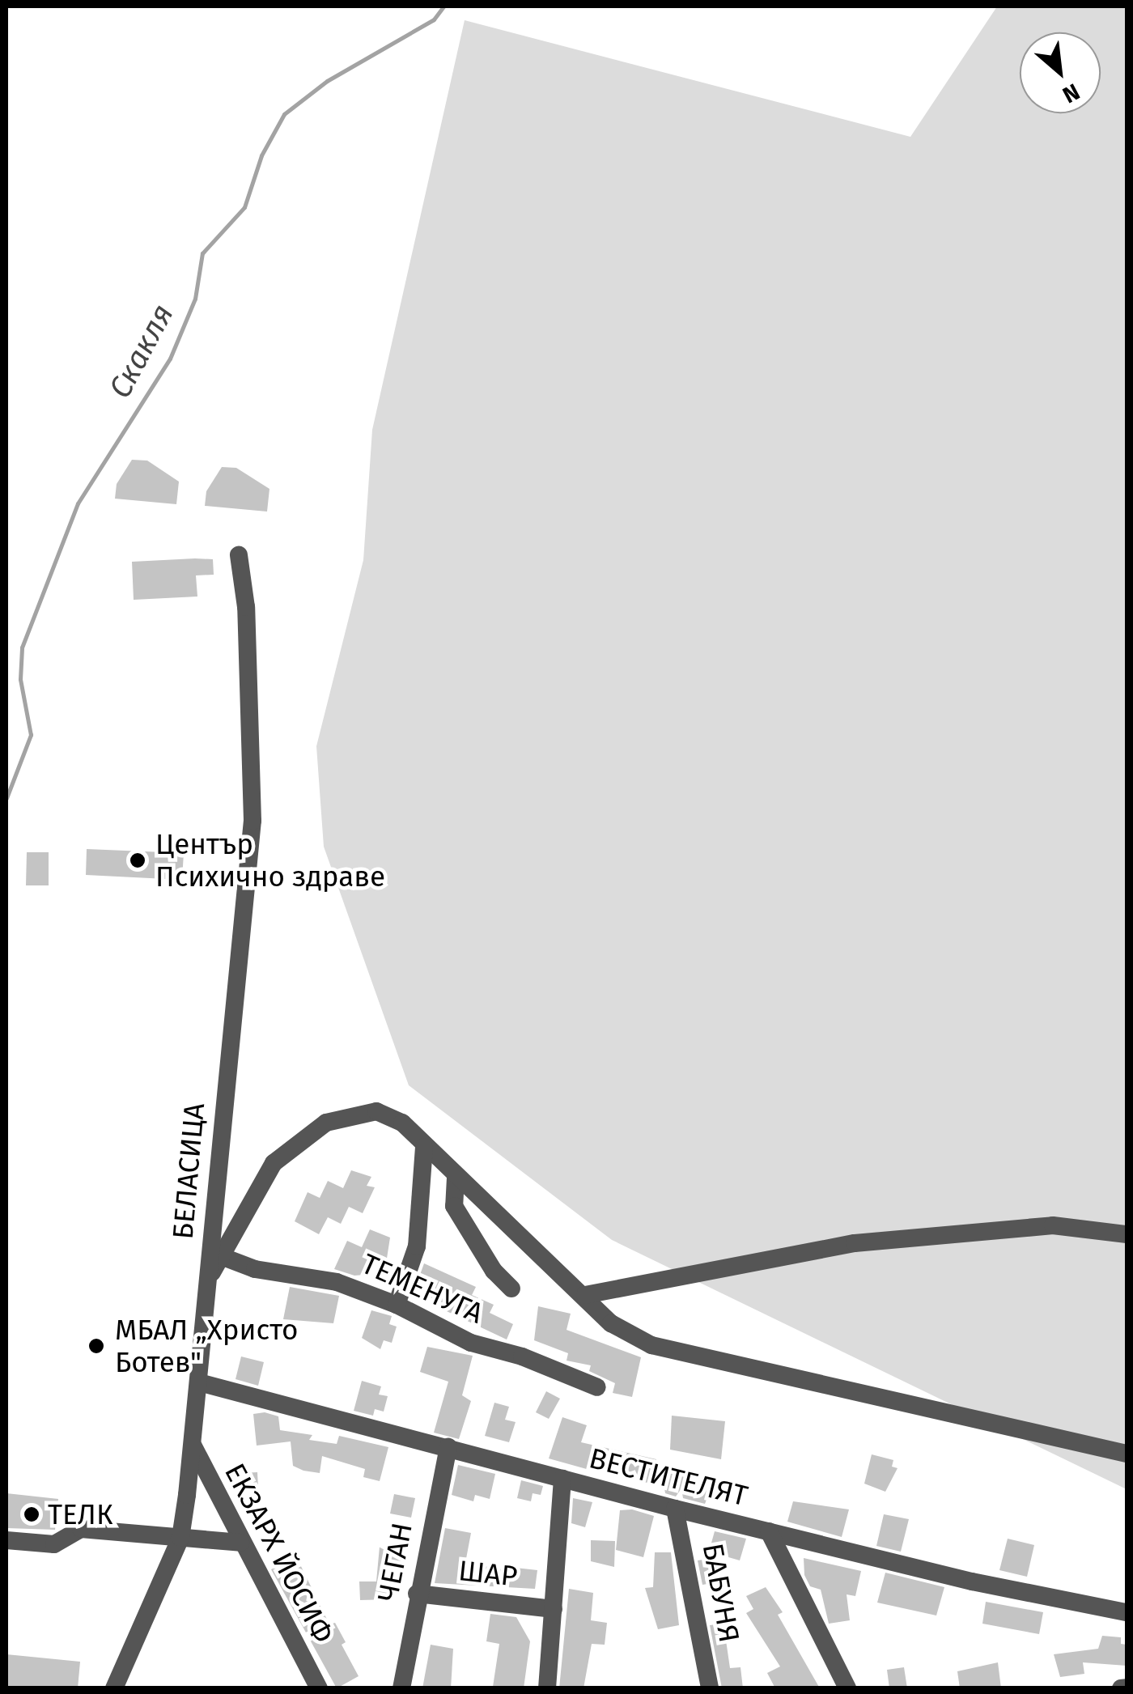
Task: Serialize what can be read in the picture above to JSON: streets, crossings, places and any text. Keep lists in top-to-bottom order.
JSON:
{
  "streets": {
    "street": [
      "БЕЛАСИЦА",
      "ТЕМЕНУГА",
      "ВЕСТИТЕЛЯТ",
      "ЕКЗАРХ ЙОСИФ",
      "ЧЕГАН",
      "ШАР",
      "БАБУНЯ"
    ]
  },
  "crossings": [
    ["БЕЛАСИЦА", "ВЕСТИТЕЛЯТ"],
    ["БЕЛАСИЦА", "ЕКЗАРХ ЙОСИФ"],
    ["ВЕСТИТЕЛЯТ", "ЧЕГАН"],
    ["ВЕСТИТЕЛЯТ", "БАБУНЯ"],
    ["ЧЕГАН", "ШАР"]
  ],
  "water": ["Скакля"],
  "places": ["Център Психично здраве", "МБАЛ „Христо Ботев\"", "ТЕЛК"],
  "north": "bottom right"
}
